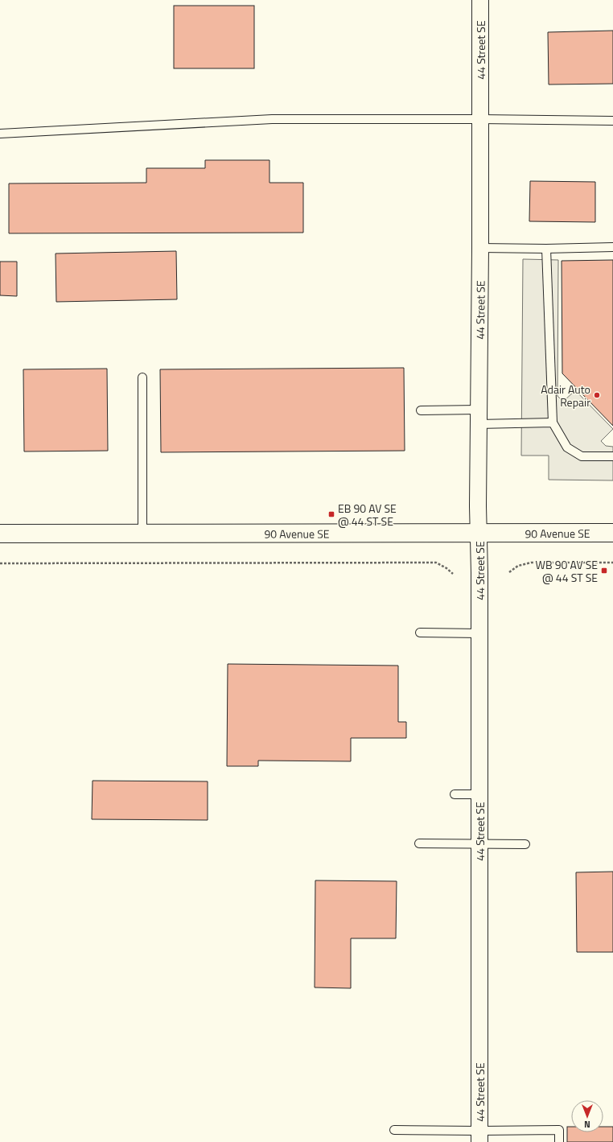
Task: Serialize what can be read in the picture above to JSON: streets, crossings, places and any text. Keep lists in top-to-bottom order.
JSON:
{
  "streets": {
    "street": ["44 Street SE", "90 Avenue SE"]
  },
  "crossings": [
    ["44 Street SE", "90 Avenue SE"]
  ],
  "places": {
    "other": ["Adair Auto Repair"],
    "transit": ["EB 90 AV SE @ 44 ST SE", "WB 90 AV SE @ 44 ST SE"]
  },
  "north": "bottom"
}
